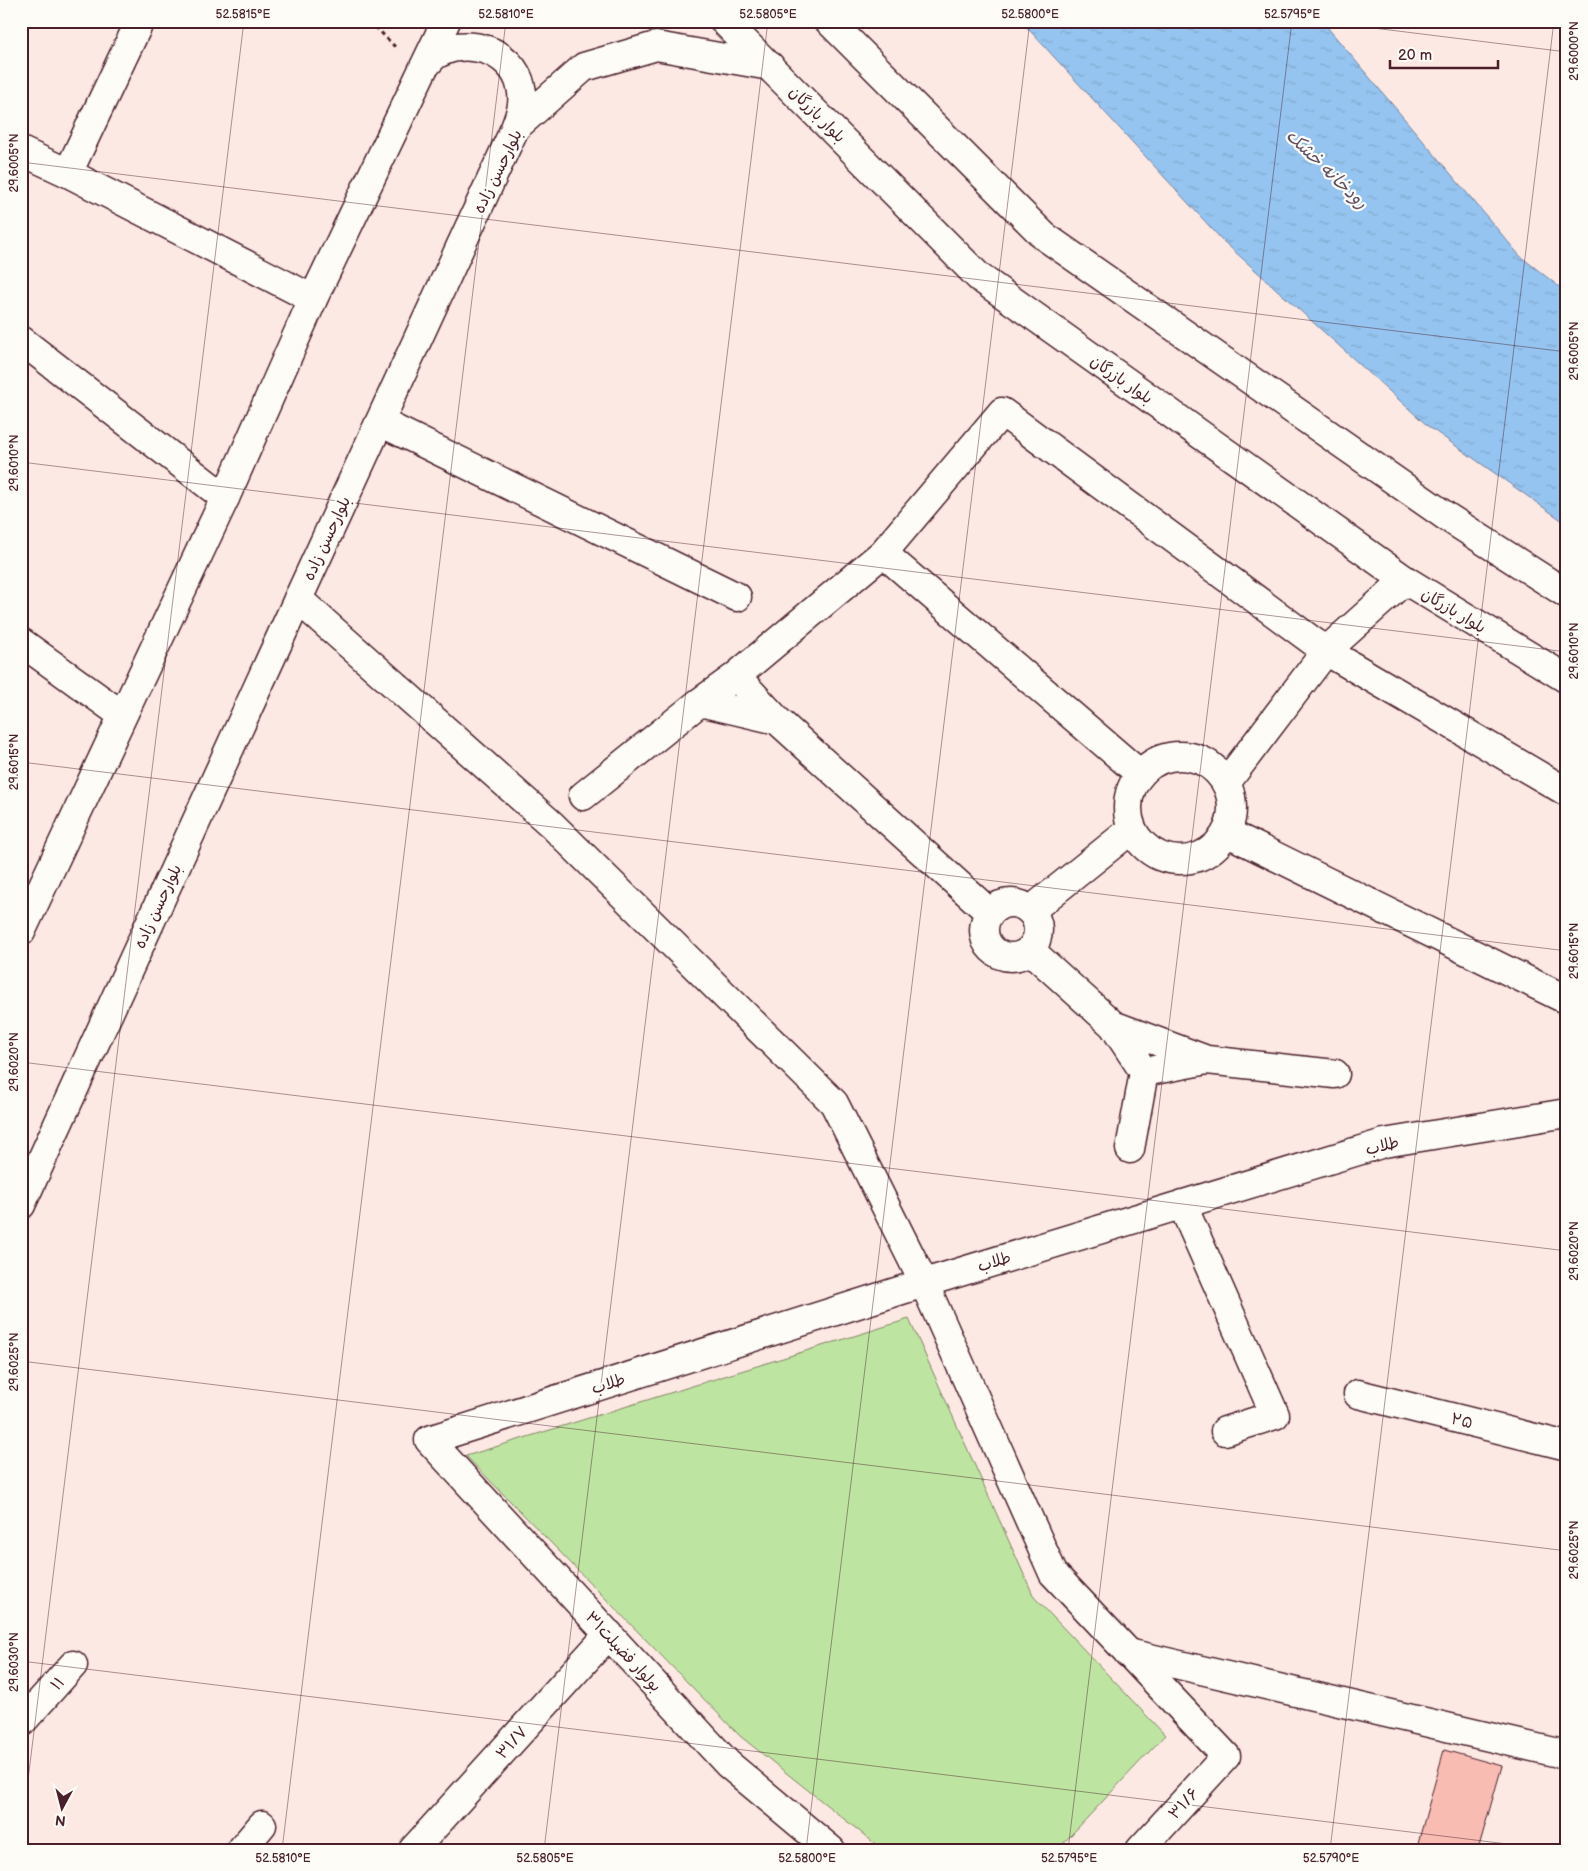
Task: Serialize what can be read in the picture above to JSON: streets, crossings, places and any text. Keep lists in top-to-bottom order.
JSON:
{
  "streets": {
    "street": [
      "بلوار بازرگان",
      "بلوارحسن زاده",
      "طلاب",
      "۲۵",
      "بولوار فضیلت۳۱",
      "۱۱",
      "۳۱/۷",
      "۳۱/۶"
    ]
  },
  "crossings": [
    ["بلوار بازرگان", "بلوارحسن زاده"],
    ["طلاب", "بولوار فضیلت۳۱"],
    ["بولوار فضیلت۳۱", "۳۱/۷"]
  ],
  "water": ["رودخانه خشک"],
  "scale_bar": "20 m",
  "north": "bottom",
  "coordinates": [
    "52.5815°E",
    "52.5810°E",
    "52.5805°E",
    "52.5800°E",
    "52.5795°E",
    "29.6000°N",
    "29.6005°N",
    "29.6010°N",
    "29.6015°N",
    "29.6020°N",
    "29.6025°N",
    "29.6030°N",
    "52.5790°E"
  ]
}
